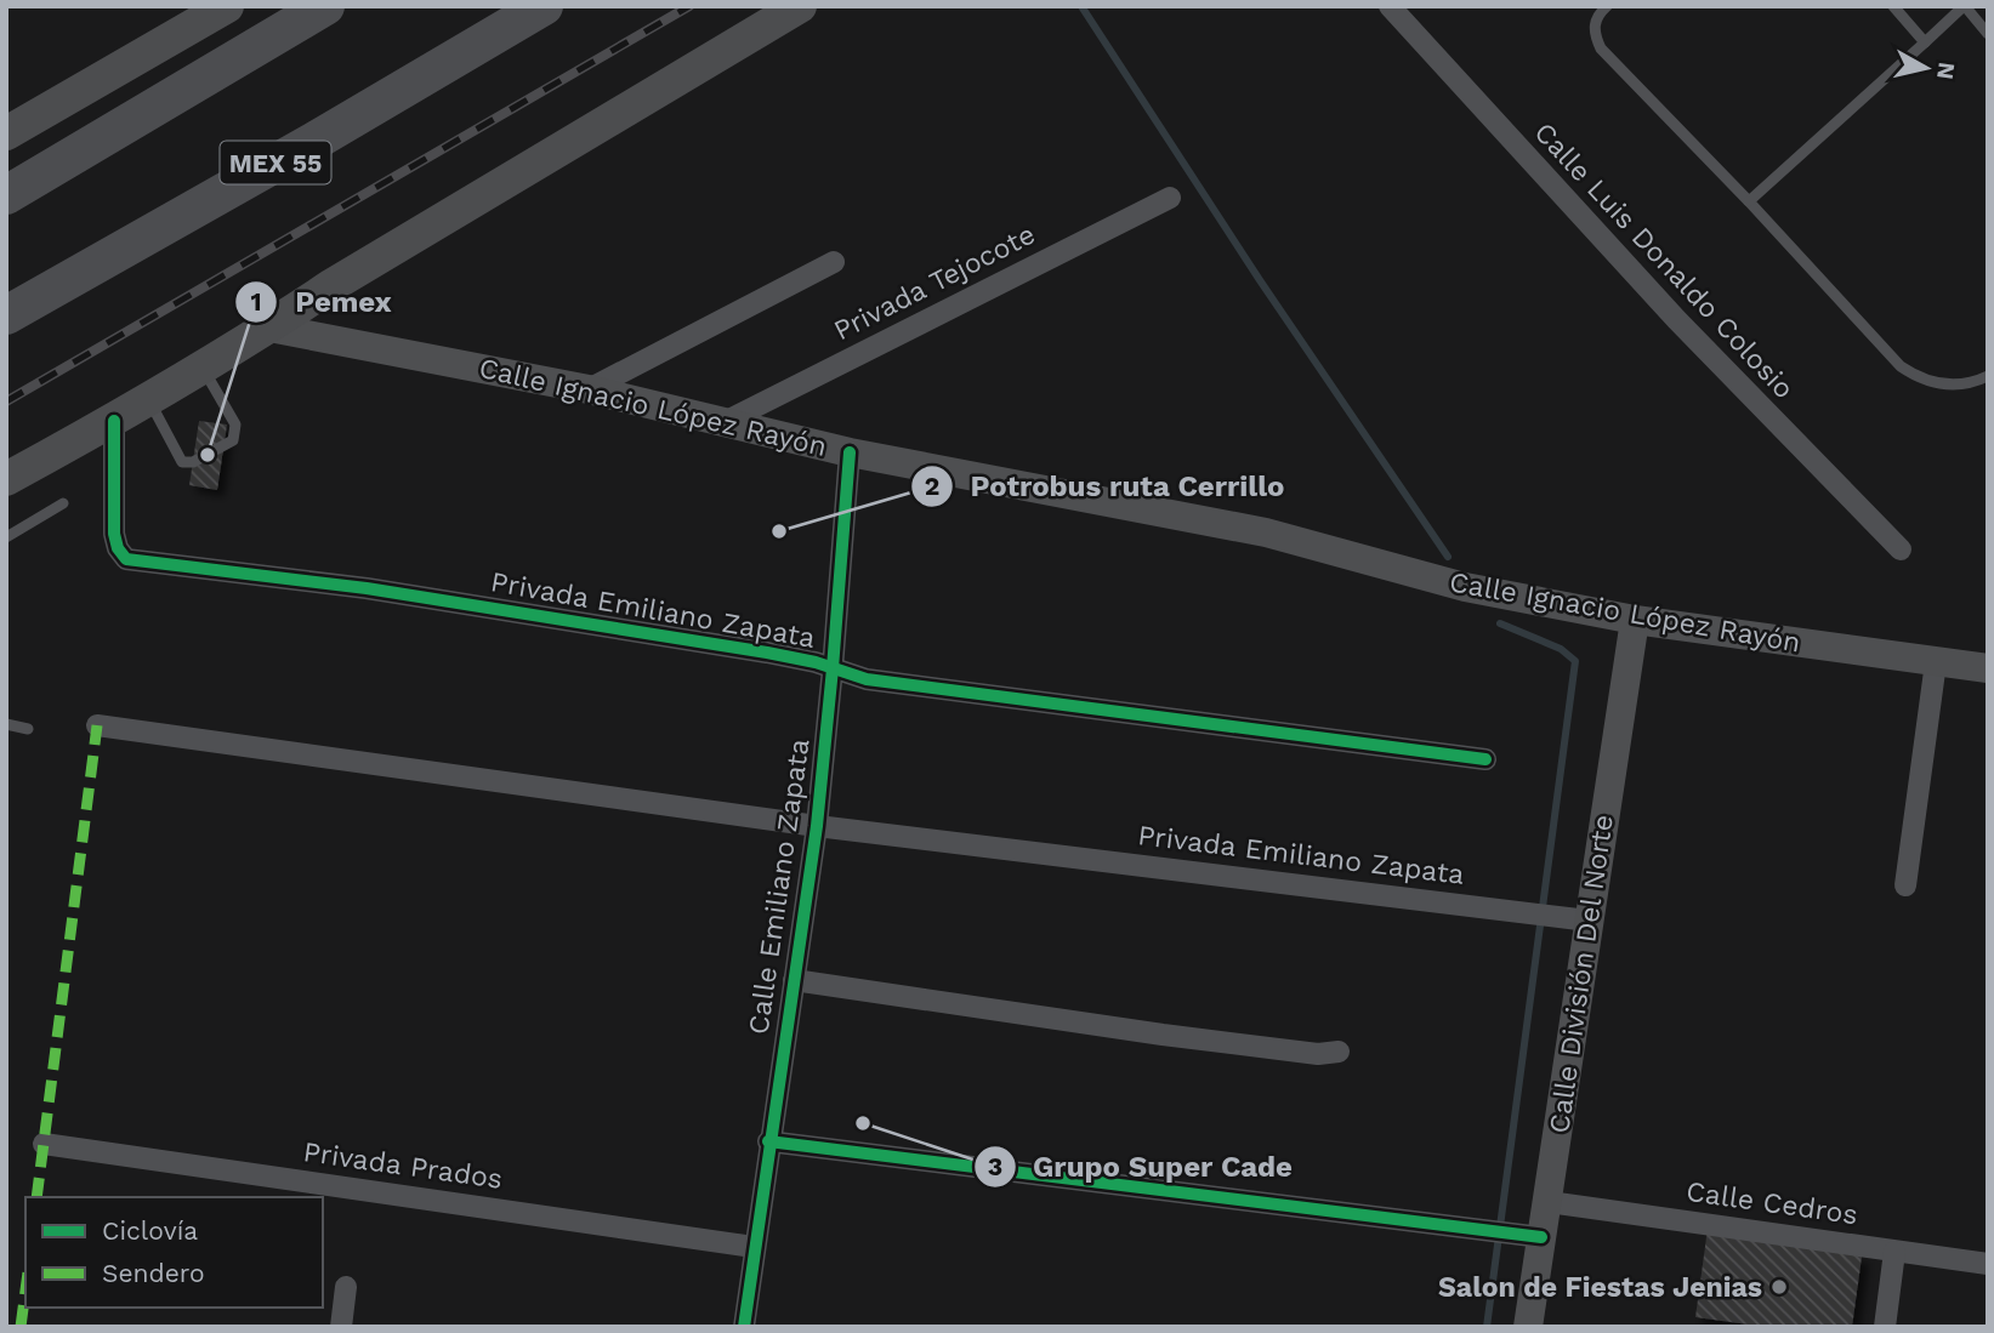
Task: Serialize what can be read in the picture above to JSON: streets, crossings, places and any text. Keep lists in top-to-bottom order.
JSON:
{
  "streets": {
    "highway": ["MEX 55"],
    "main road": ["Calle Ignacio López Rayón", "Calle División Del Norte"],
    "street": [
      "Calle Luis Donaldo Colosio",
      "Privada Tejocote",
      "Privada Emiliano Zapata",
      "Calle Emiliano Zapata",
      "Privada Prados",
      "Calle Cedros"
    ]
  },
  "crossings": [
    ["Privada Tejocote", "Calle Ignacio López Rayón"],
    ["Calle Ignacio López Rayón", "Calle Emiliano Zapata"],
    ["Calle Ignacio López Rayón", "Calle División Del Norte"],
    ["Privada Emiliano Zapata", "Calle Emiliano Zapata"],
    ["Privada Emiliano Zapata", "Calle División Del Norte"],
    ["Calle Emiliano Zapata", "Privada Prados"],
    ["Calle División Del Norte", "Calle Cedros"]
  ],
  "places": [
    "Pemex",
    "Potrobus ruta Cerrillo",
    "Grupo Super Cade",
    "Salon de Fiestas Jenias"
  ],
  "legend": ["Ciclovía", "Sendero"],
  "north": "right"
}
